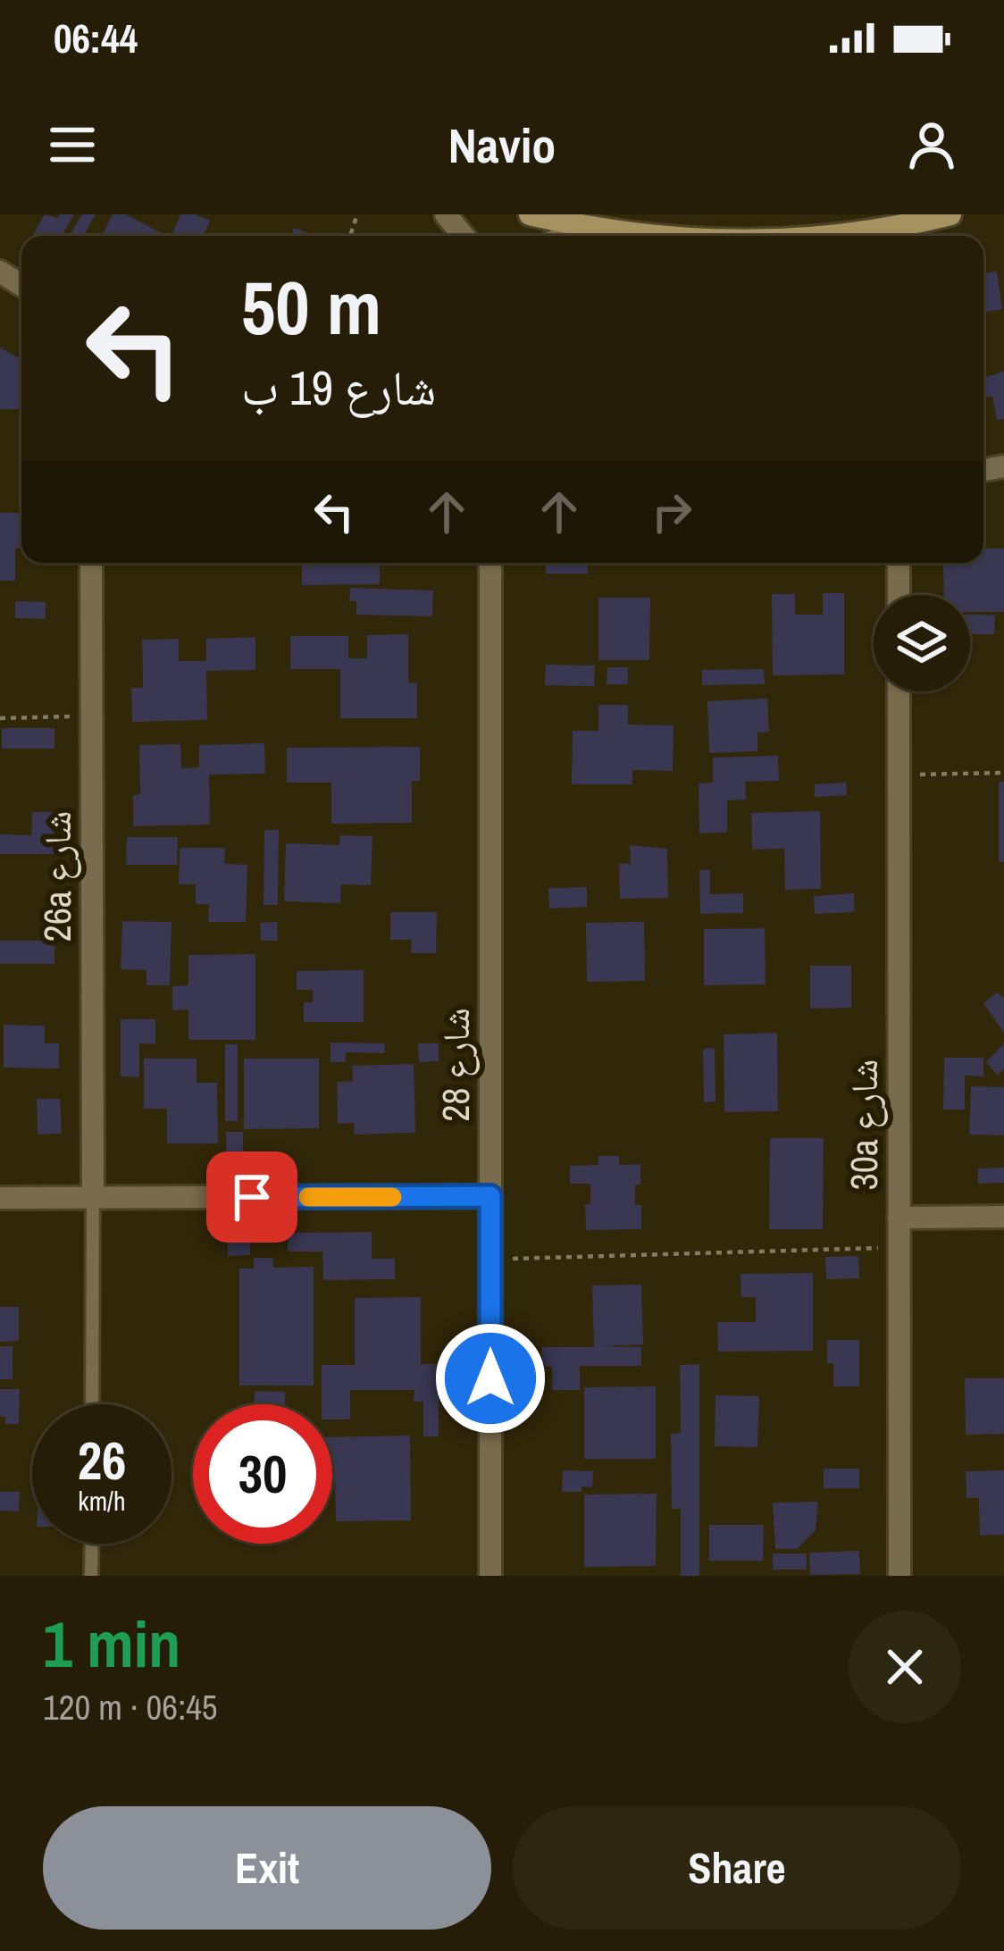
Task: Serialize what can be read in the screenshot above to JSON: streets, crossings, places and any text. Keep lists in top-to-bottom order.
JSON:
{
  "streets": {
    "street": ["26a شارع", "شارع 28", "30a شارع"]
  },
  "page": {
    "status": "06:44",
    "header": "Navio",
    "turn": ["50 m", "شارع 19 ب"],
    "speed": "26 km/h",
    "limit": "30",
    "heading": ["1 min", "120 m · 06:45"],
    "buttons": ["Exit", "Share"]
  }
}
